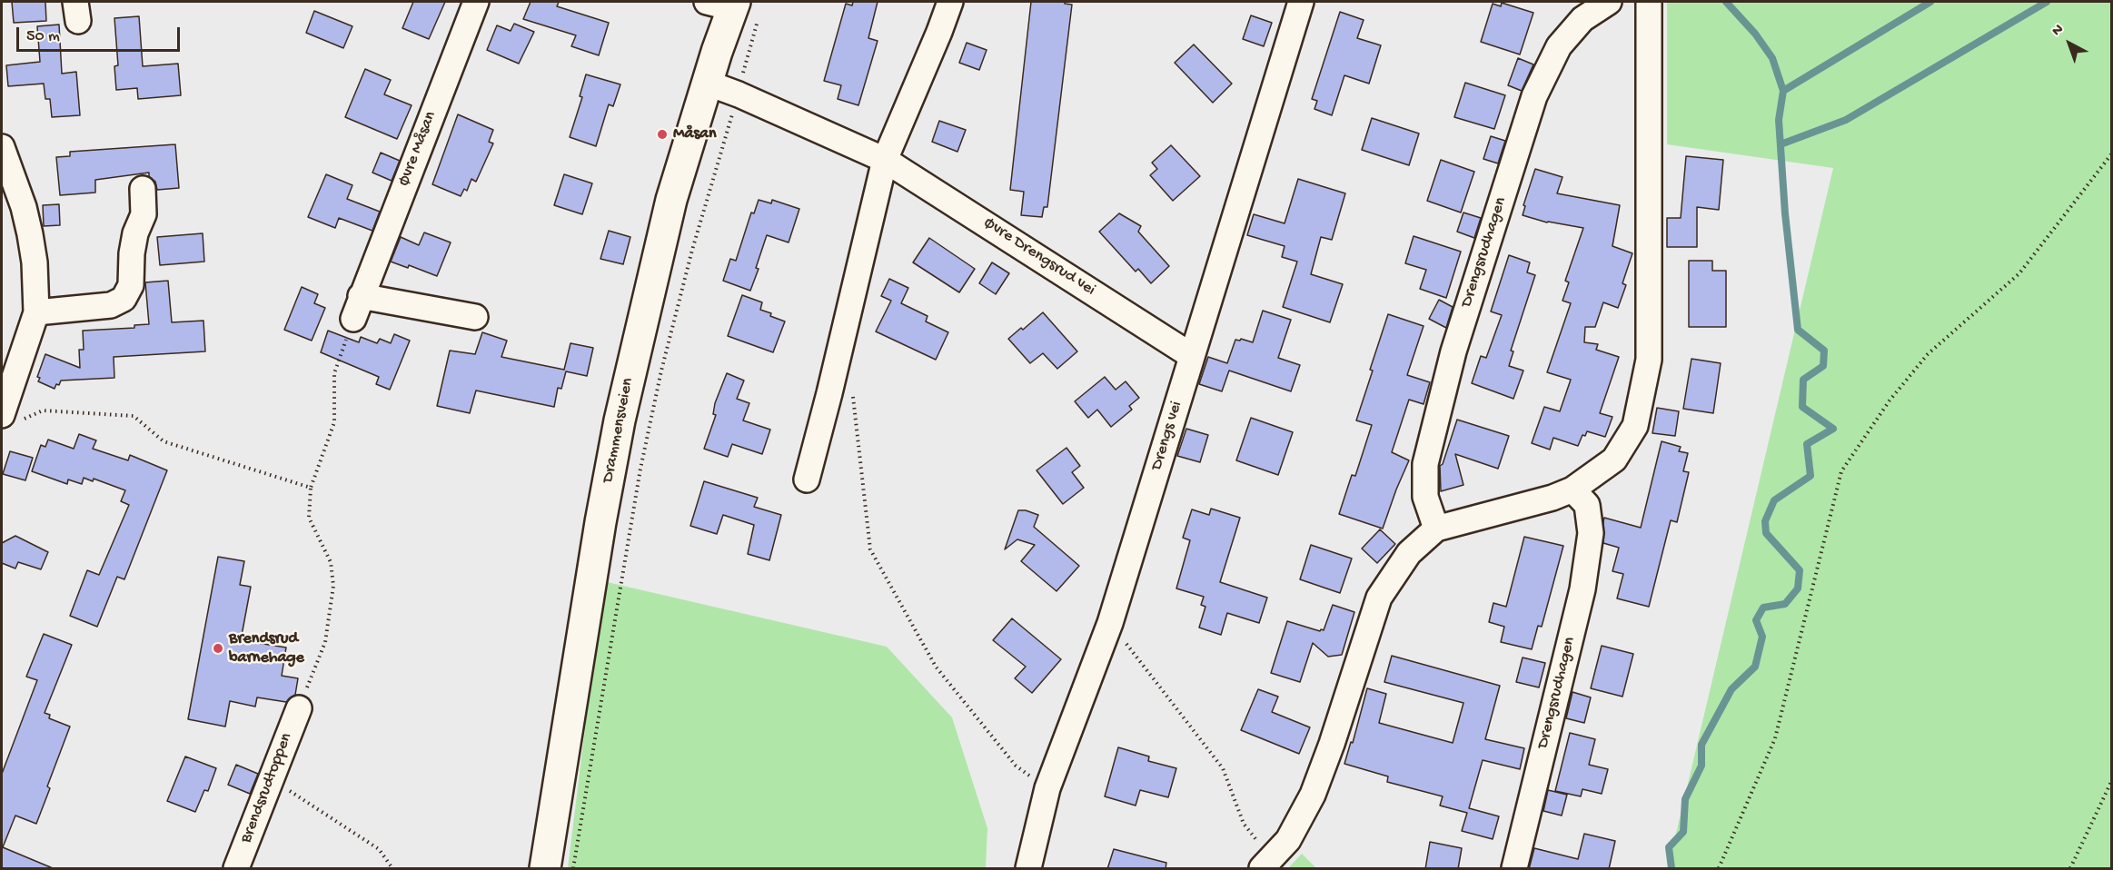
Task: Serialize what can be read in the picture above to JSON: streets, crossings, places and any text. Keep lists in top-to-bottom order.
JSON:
{
  "streets": {
    "main road": ["Drammensveien"],
    "street": [
      "Øvre Måsan",
      "Drengsrudhagen",
      "Øvre Drengsrud vei",
      "Drengs vei",
      "Brendsrudtoppen"
    ]
  },
  "crossings": [
    ["Øvre Drengsrud vei", "Drammensveien"],
    ["Øvre Drengsrud vei", "Drengs vei"]
  ],
  "places": ["Måsan", "Brendsrud barnehage"],
  "scale_bar": "50 m",
  "north": "top left"
}
